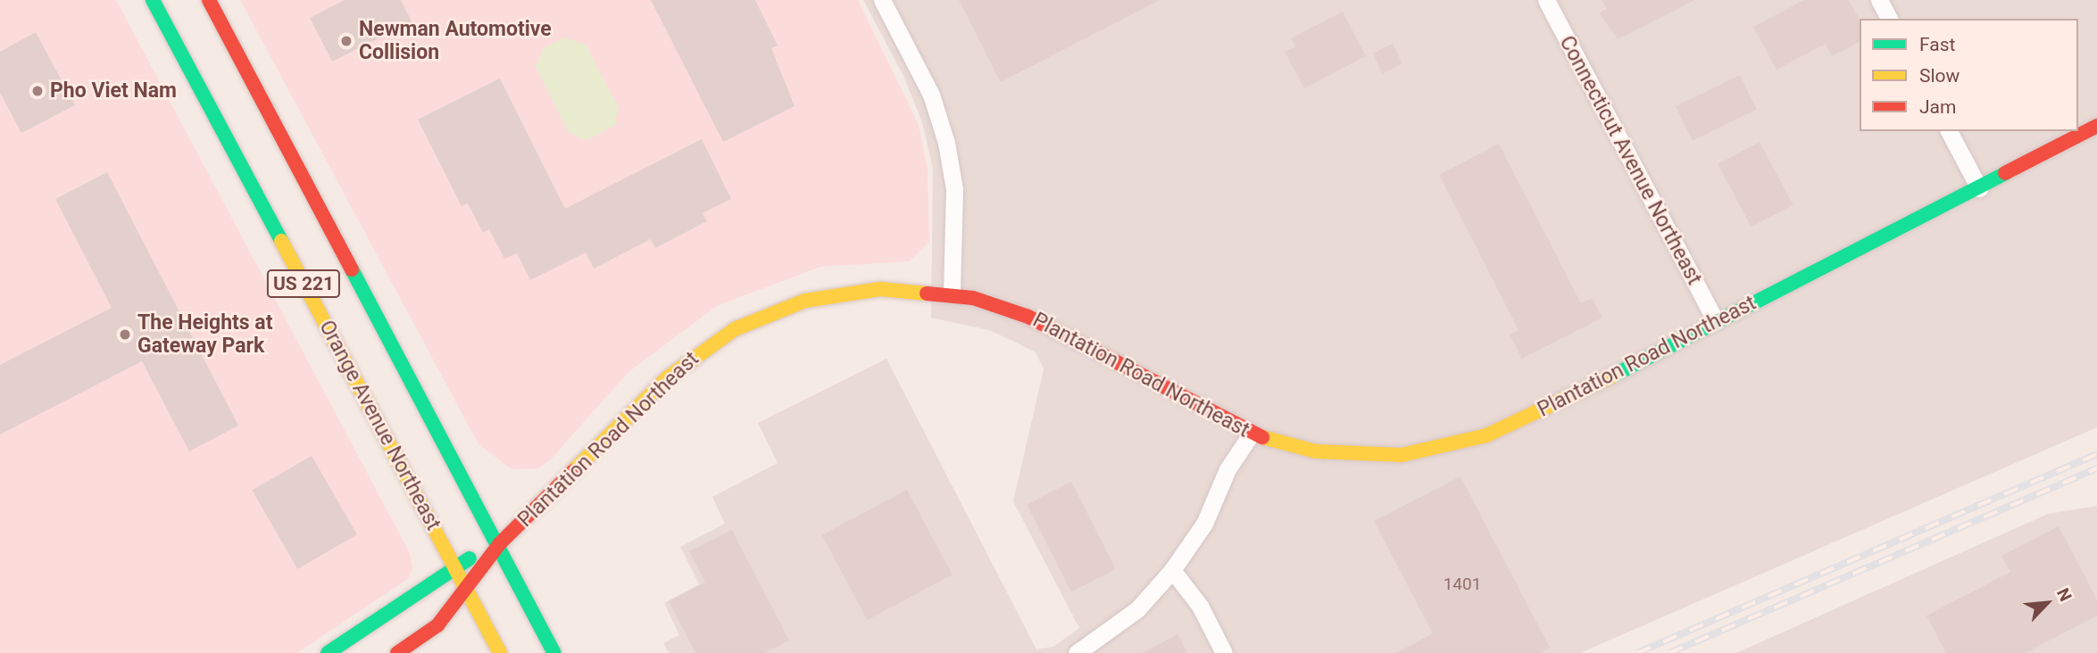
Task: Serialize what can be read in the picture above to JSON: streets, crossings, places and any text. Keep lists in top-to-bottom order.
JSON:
{
  "streets": {
    "main road": ["US 221", "Plantation Road Northeast", "Orange Avenue Northeast"],
    "street": ["Connecticut Avenue Northeast"]
  },
  "crossings": [
    ["Connecticut Avenue Northeast", "Plantation Road Northeast"],
    ["US 221", "Plantation Road Northeast"]
  ],
  "places": ["Newman Automotive Collision", "Pho Viet Nam", "The Heights at Gateway Park"],
  "house_numbers": ["1401"],
  "legend": ["Fast", "Slow", "Jam"],
  "north": "top right"
}
